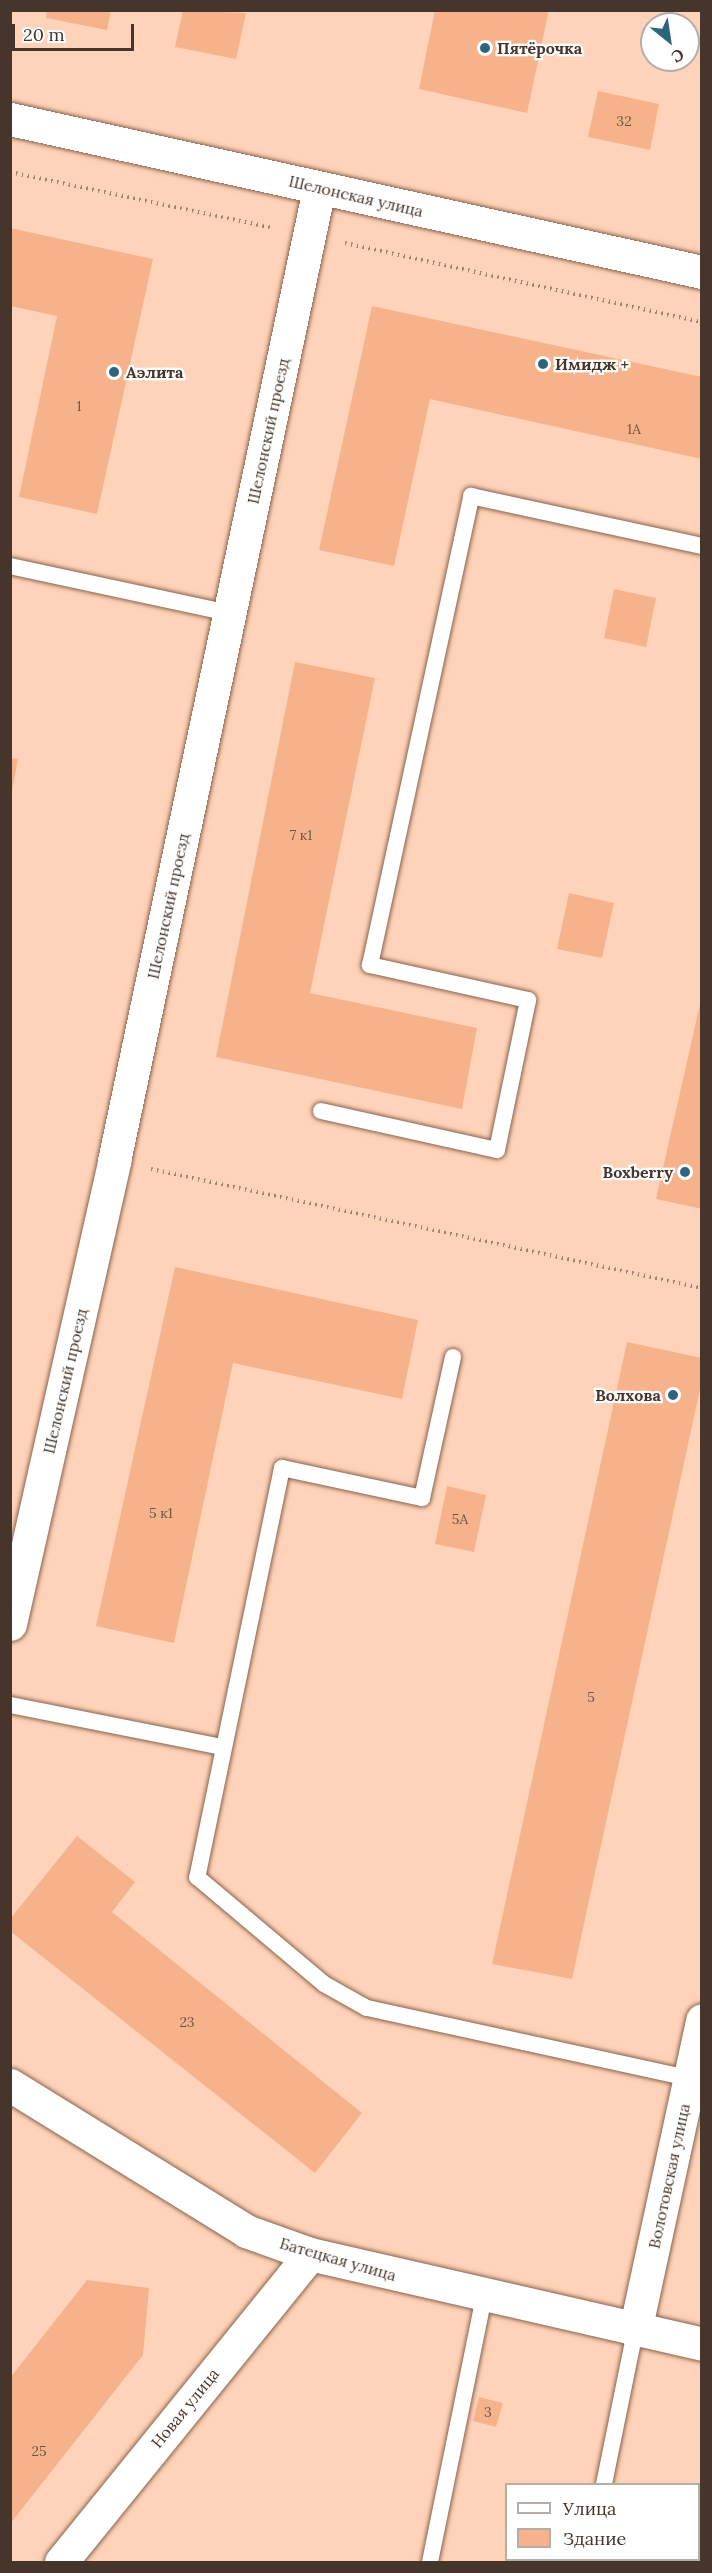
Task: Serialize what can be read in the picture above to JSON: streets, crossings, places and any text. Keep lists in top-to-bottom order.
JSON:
{
  "streets": {
    "street": [
      "Шелонская улица",
      "Шелонский проезд",
      "Волотовская улица",
      "Батецкая улица",
      "Новая улица"
    ]
  },
  "crossings": [
    ["Шелонская улица", "Шелонский проезд"],
    ["Волотовская улица", "Батецкая улица"],
    ["Батецкая улица", "Новая улица"]
  ],
  "places": [
    "Пятёрочка",
    "Имидж +",
    "Аэлита",
    "Boxberry",
    "Волхова"
  ],
  "house_numbers": [
    "32",
    "1",
    "1А",
    "7 к1",
    "5 к1",
    "5А",
    "5",
    "23",
    "3",
    "25"
  ],
  "legend": ["Улица", "Здание"],
  "scale_bar": "20 m",
  "north": "bottom right"
}
